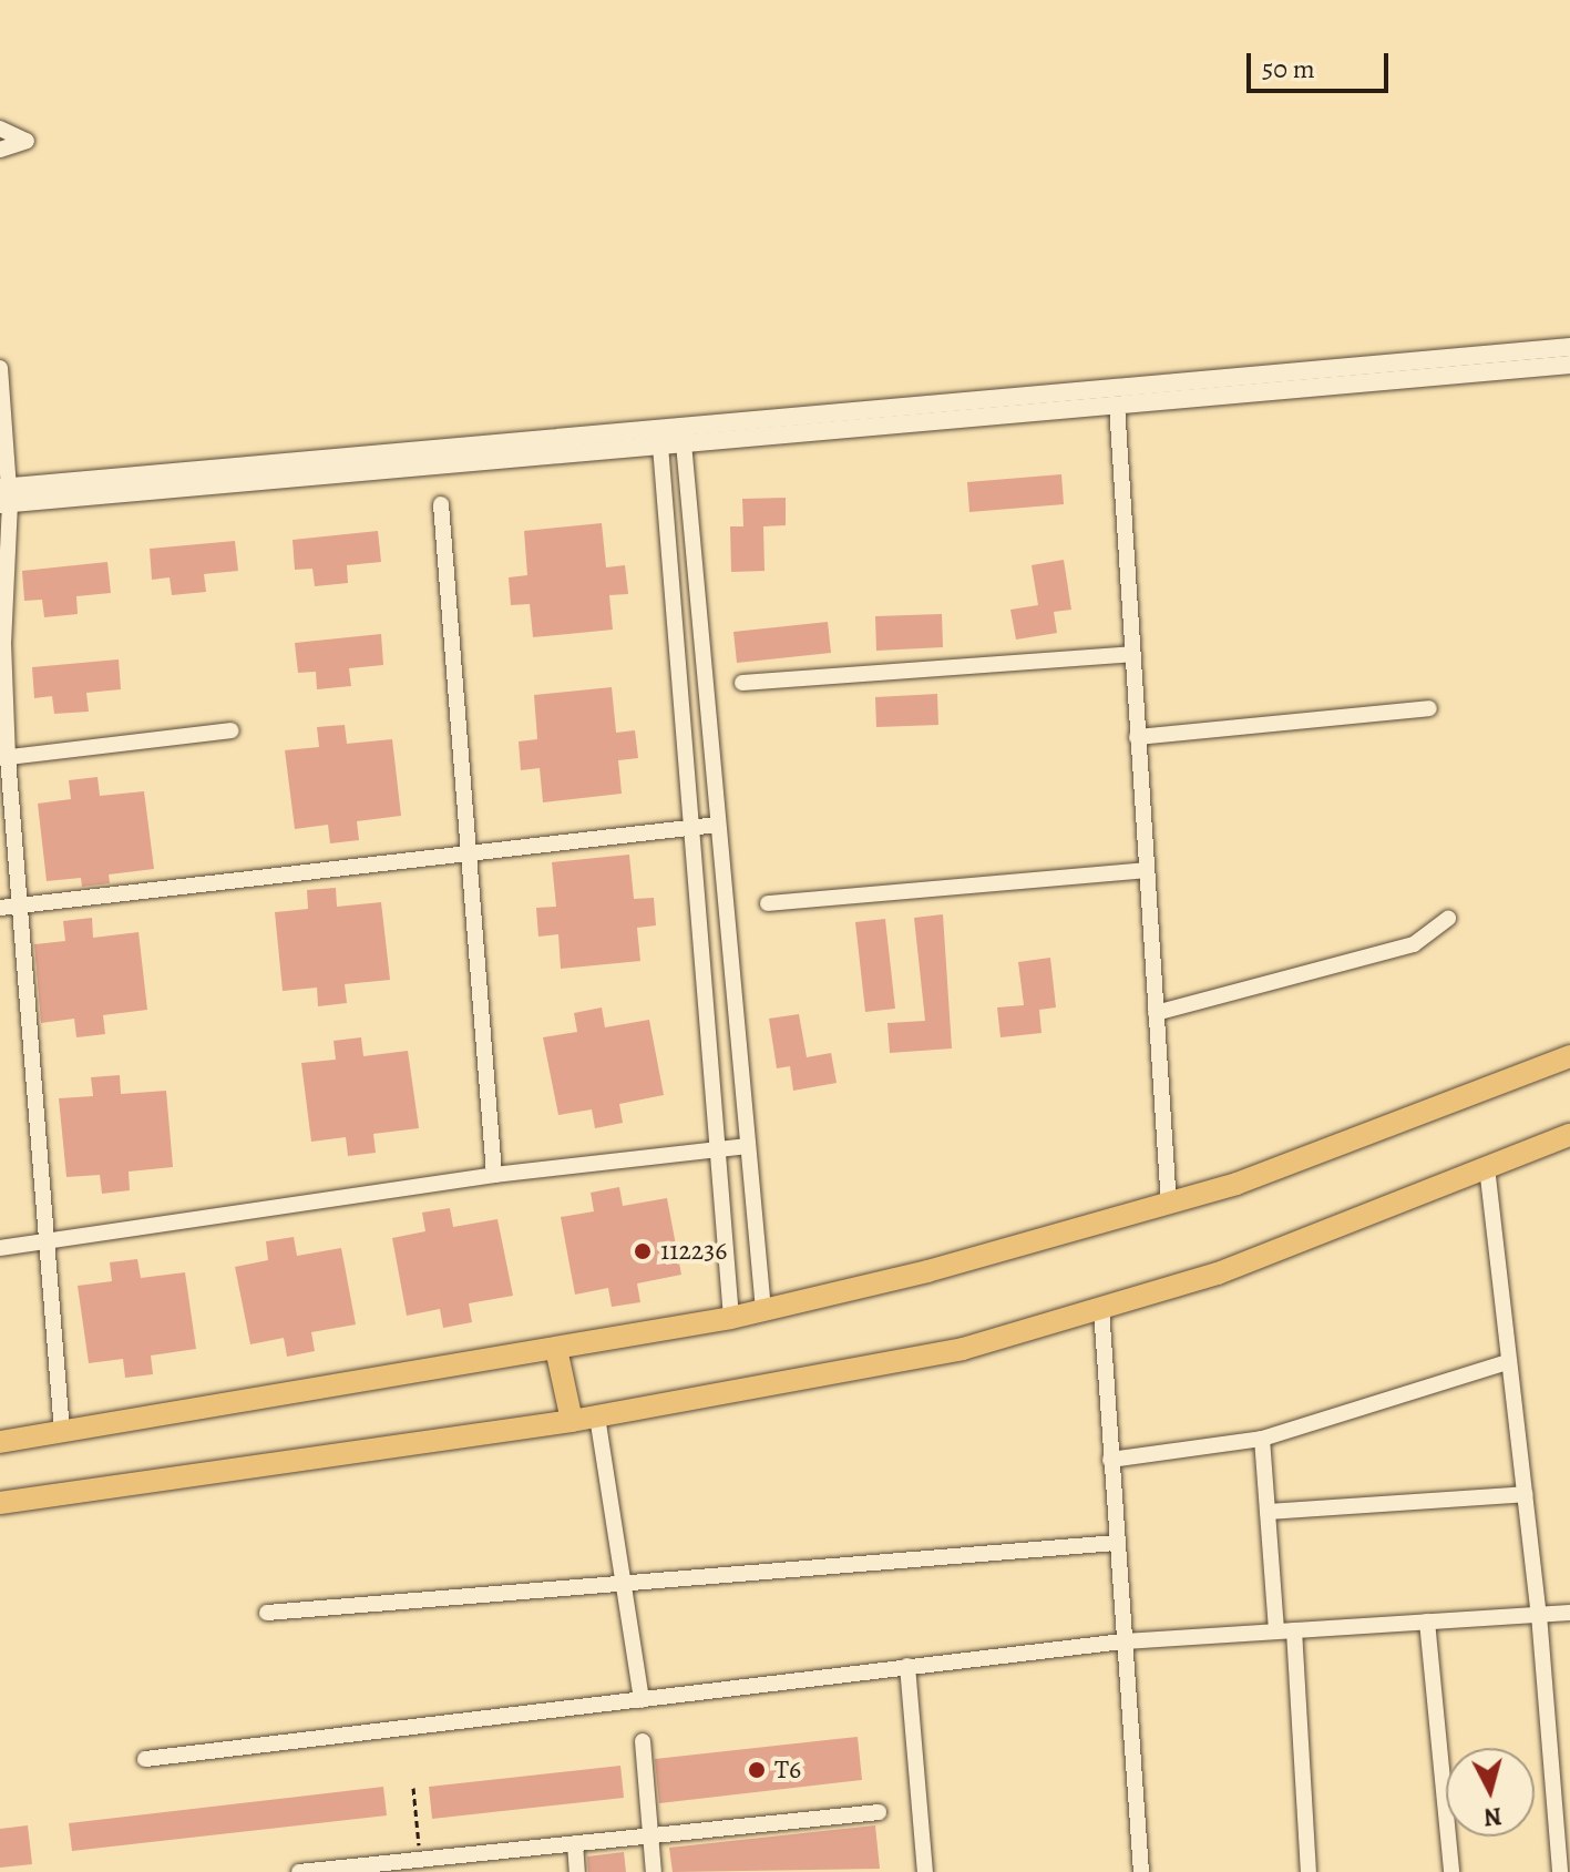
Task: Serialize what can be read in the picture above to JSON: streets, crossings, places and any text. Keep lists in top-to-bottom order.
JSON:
{
  "places": ["112236", "T6"],
  "scale_bar": "50 m",
  "north": "bottom"
}
